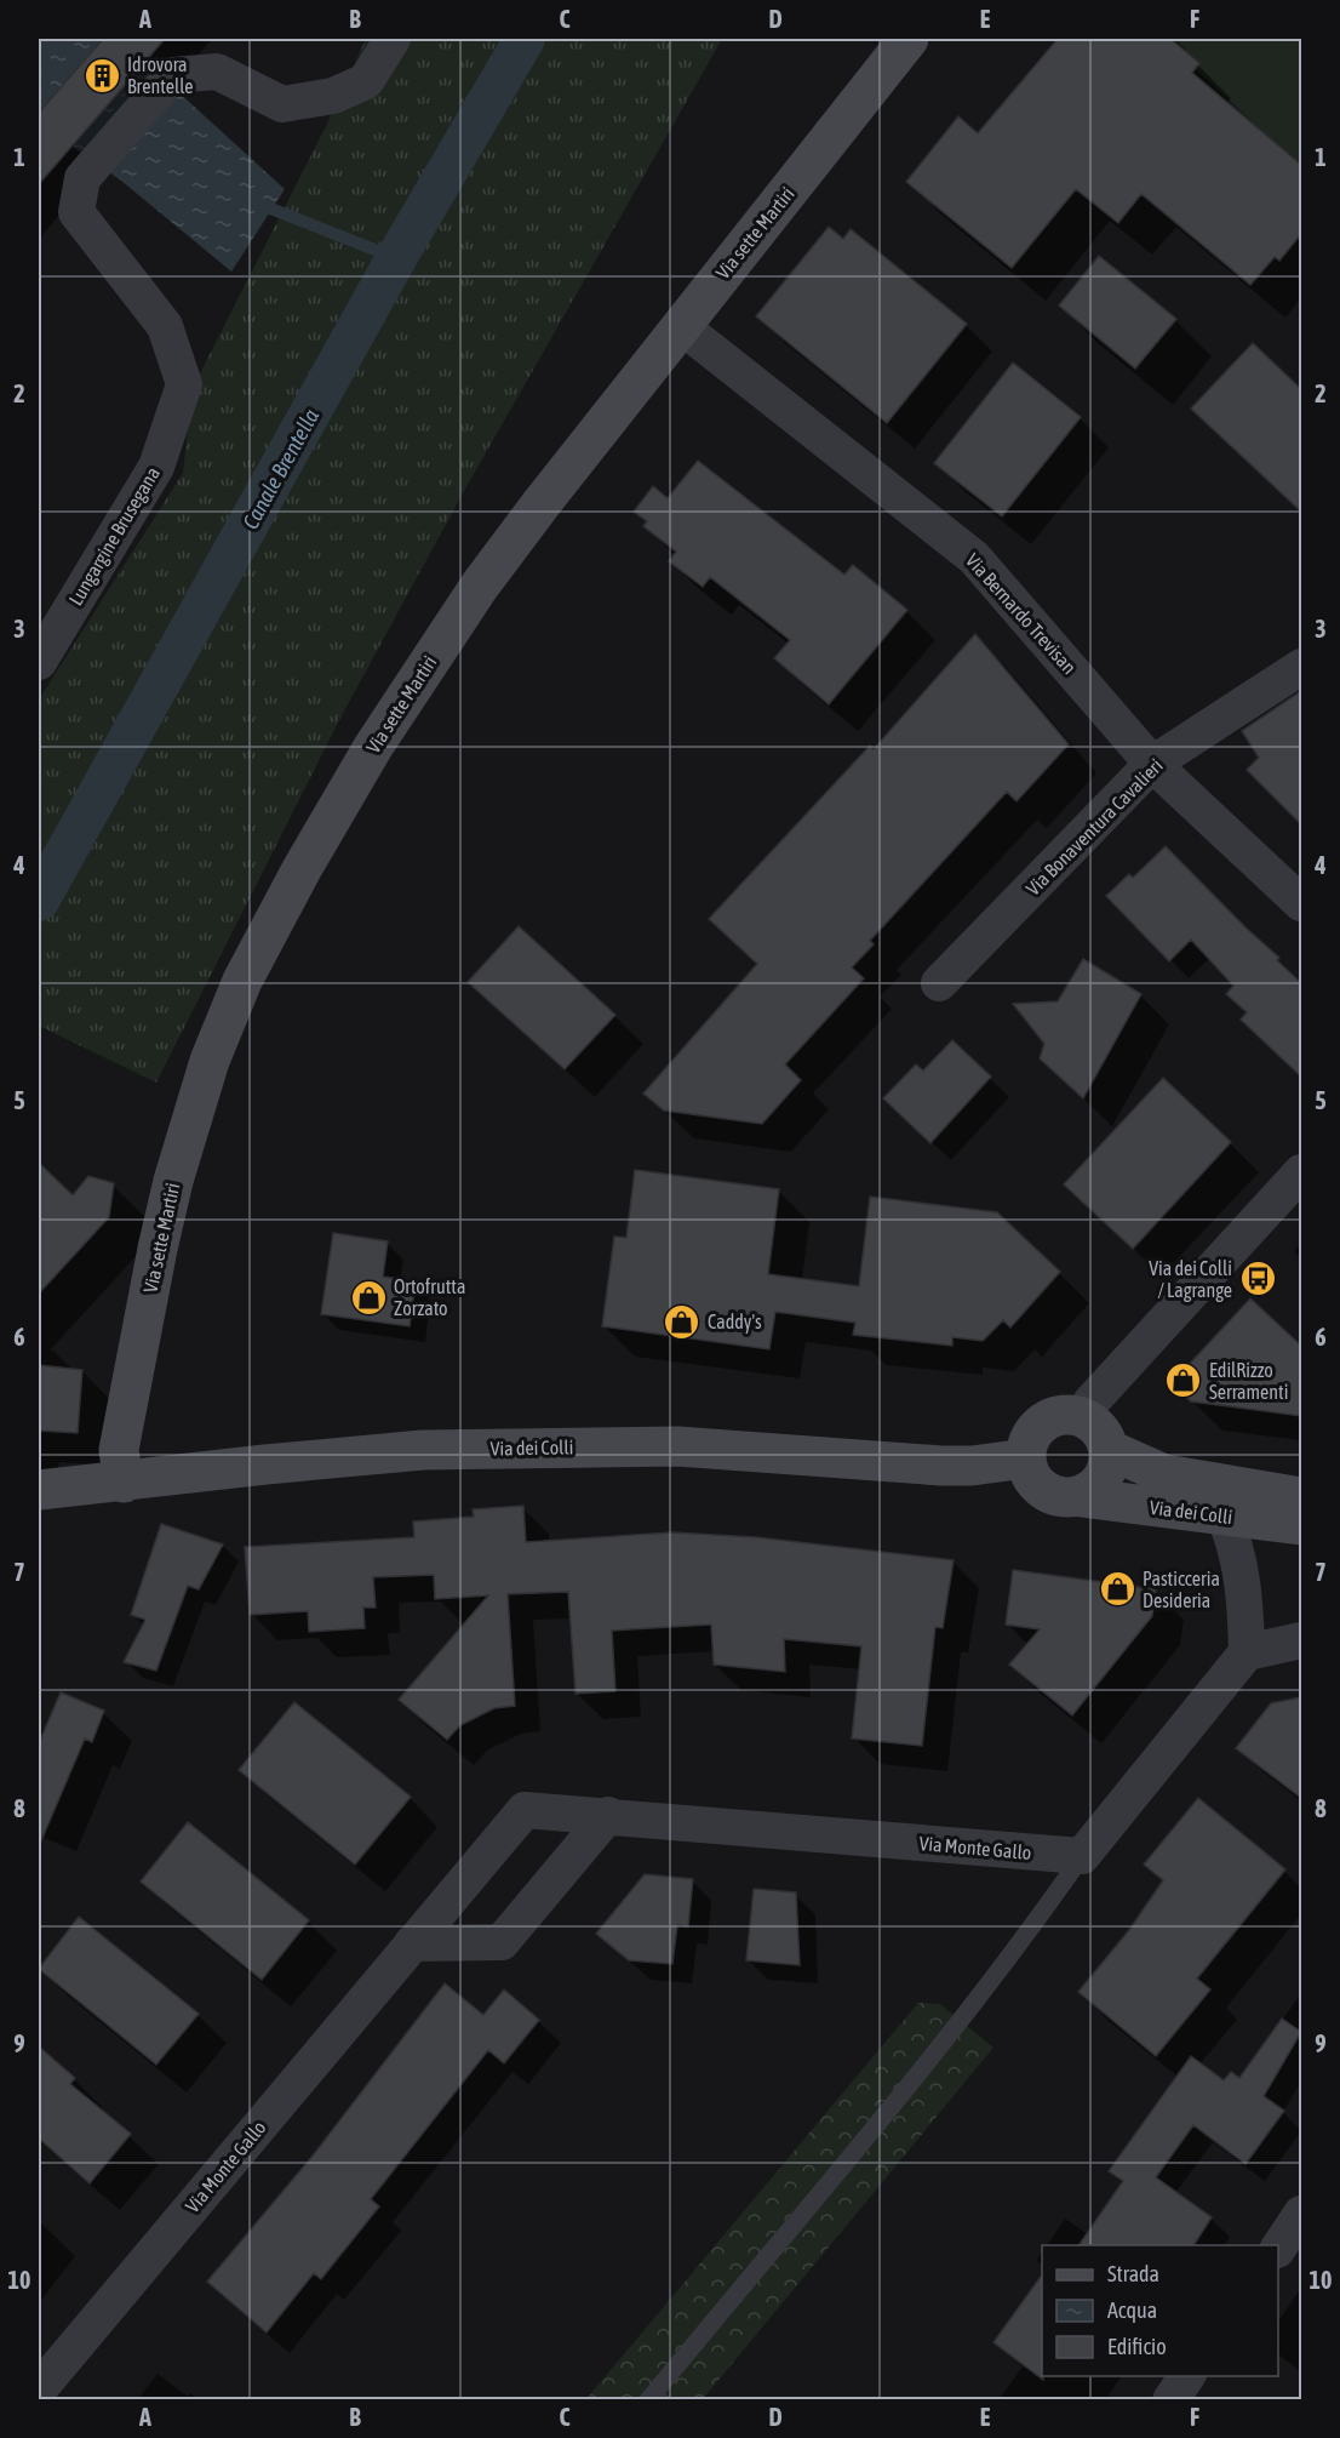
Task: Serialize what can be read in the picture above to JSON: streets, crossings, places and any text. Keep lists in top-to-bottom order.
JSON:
{
  "streets": {
    "main road": ["Via sette Martiri", "Via dei Colli"],
    "street": [
      "Lungargine Brusegana",
      "Via Bernardo Trevisan",
      "Via Bonaventura Cavalieri",
      "Via Monte Gallo"
    ]
  },
  "crossings": [
    ["Via sette Martiri", "Via Bernardo Trevisan"],
    ["Via sette Martiri", "Via dei Colli"],
    ["Via Bernardo Trevisan", "Via Bonaventura Cavalieri"]
  ],
  "water": ["Canale Brentella"],
  "places": {
    "building": ["Idrovora Brentelle"],
    "bus stop": ["Via dei Colli / Lagrange"],
    "shop": [
      "Ortofrutta Zorzato",
      "Caddy's",
      "EdilRizzo Serramenti",
      "Pasticceria Desideria"
    ]
  },
  "legend": ["Strada", "Acqua", "Edificio"],
  "grid": {
    "columns": [
      "A",
      "B",
      "C",
      "D",
      "E",
      "F"
    ],
    "rows": [
      "1",
      "2",
      "3",
      "4",
      "5",
      "6",
      "7",
      "8",
      "9",
      "10"
    ]
  }
}
